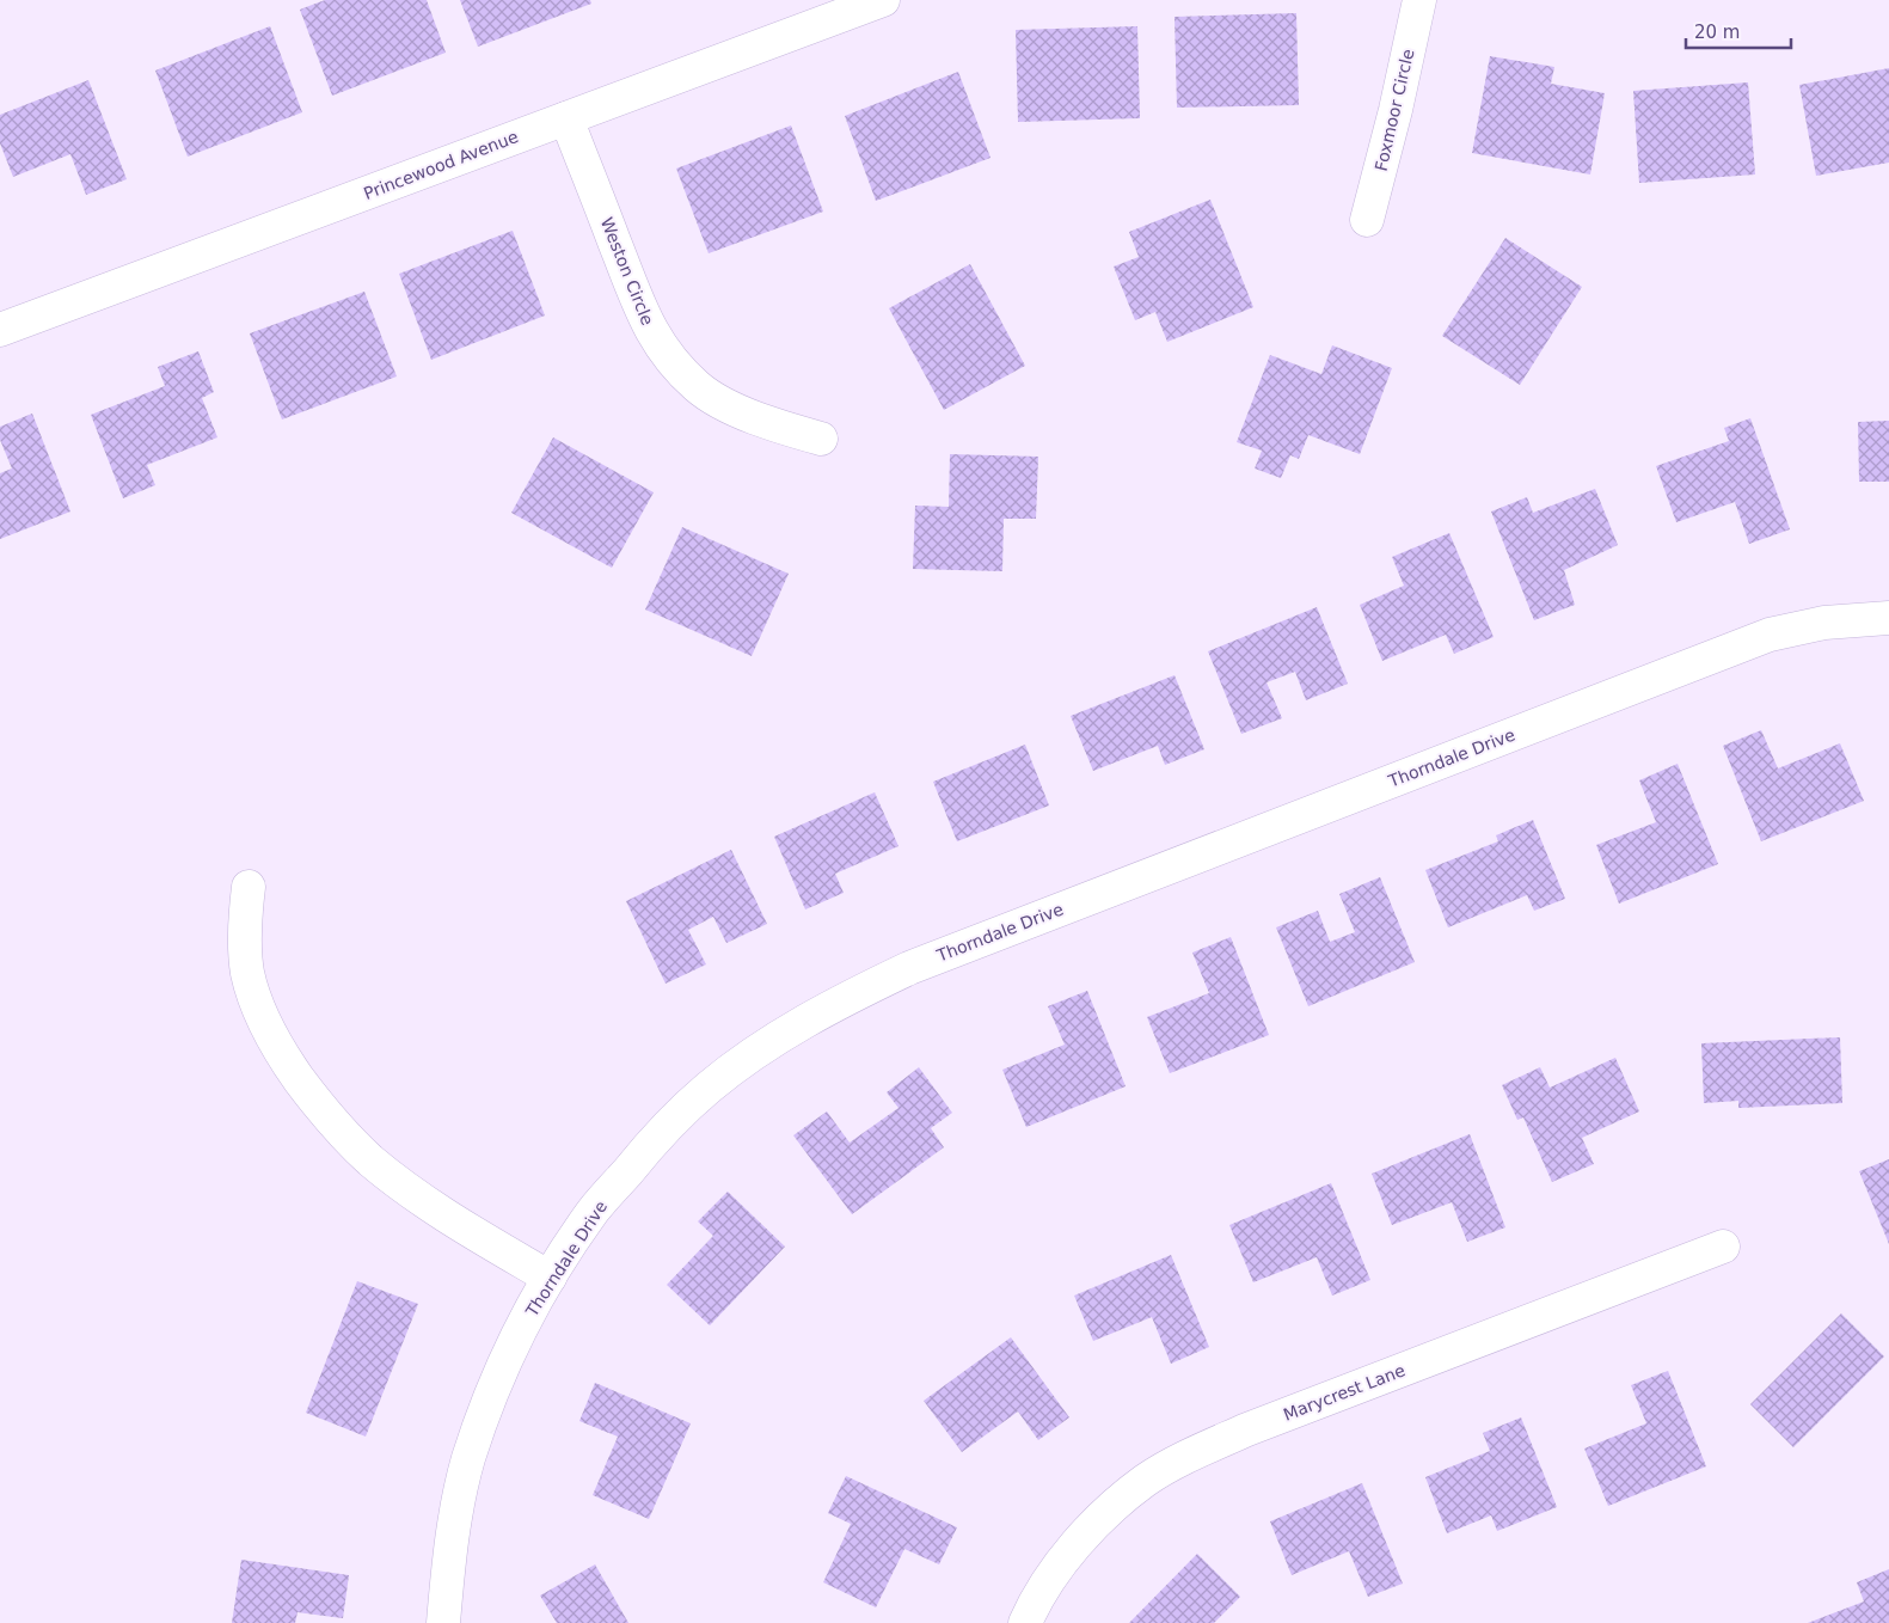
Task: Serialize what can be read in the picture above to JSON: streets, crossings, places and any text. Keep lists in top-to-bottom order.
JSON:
{
  "streets": {
    "street": [
      "Foxmoor Circle",
      "Princewood Avenue",
      "Weston Circle",
      "Thorndale Drive",
      "Marycrest Lane"
    ]
  },
  "crossings": [
    ["Princewood Avenue", "Weston Circle"]
  ],
  "scale_bar": "20 m"
}
